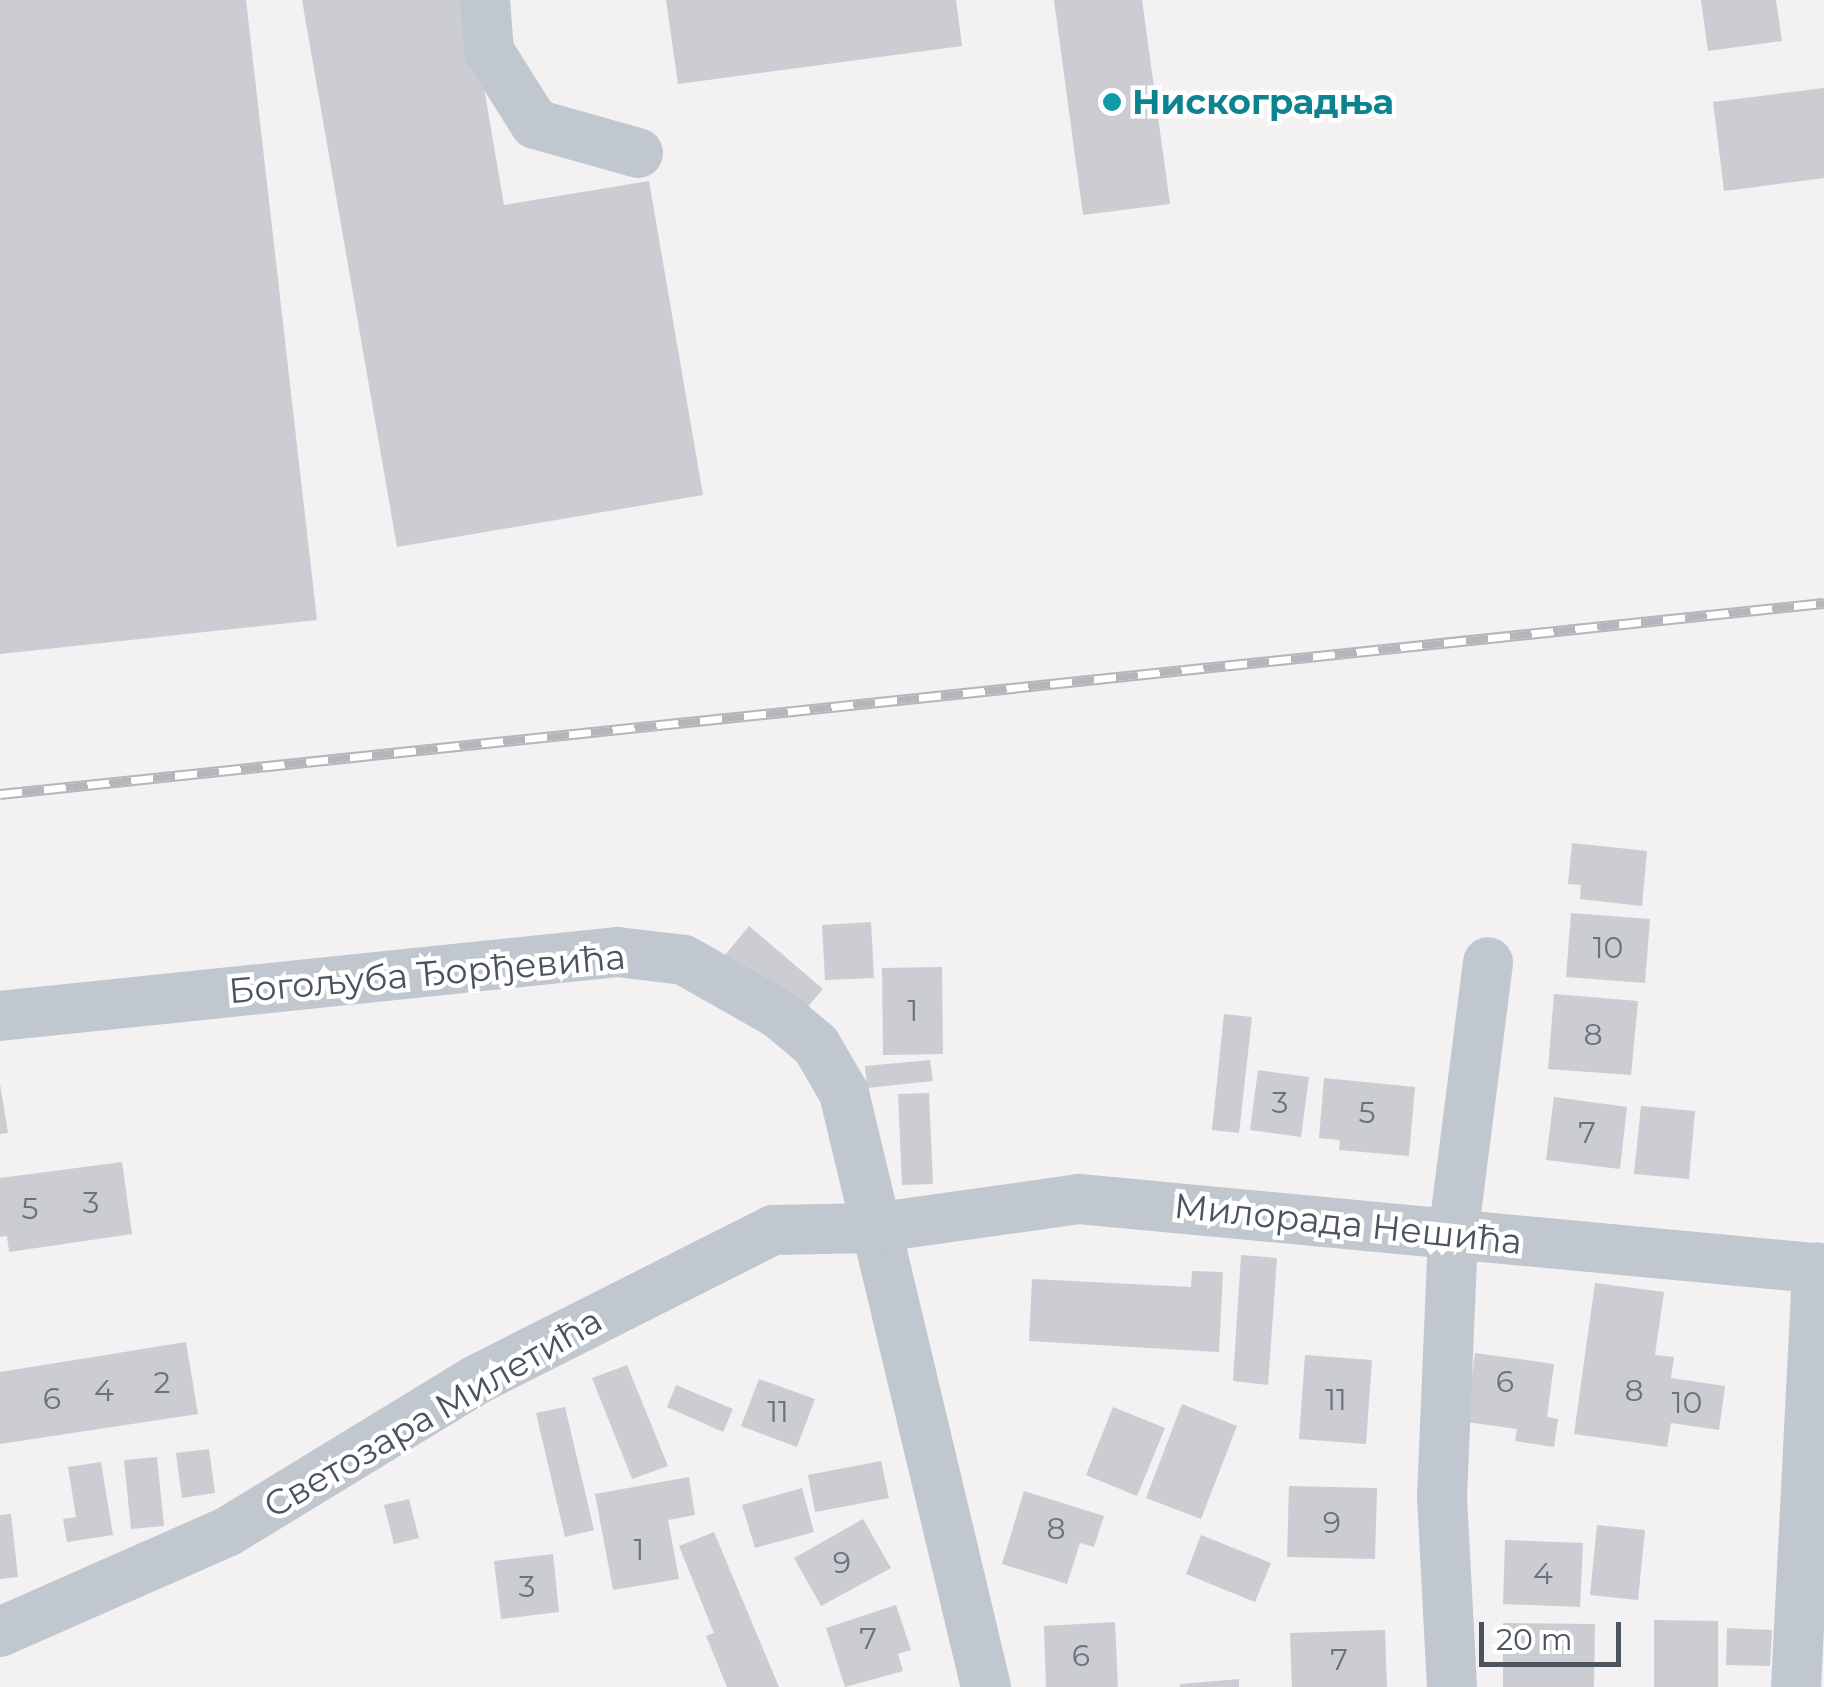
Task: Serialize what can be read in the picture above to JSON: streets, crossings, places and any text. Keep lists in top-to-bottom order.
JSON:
{
  "streets": {
    "street": ["Богољуба Ђорђевића", "Милорада Нешића", "Светозара Милетића"]
  },
  "crossings": [
    ["Богољуба Ђорђевића", "Милорада Нешића"],
    ["Богољуба Ђорђевића", "Светозара Милетића"],
    ["Милорада Нешића", "Светозара Милетића"]
  ],
  "places": ["Нискоградња"],
  "house_numbers": [
    "10",
    "1",
    "8",
    "3",
    "5",
    "7",
    "3",
    "5",
    "6",
    "2",
    "4",
    "8",
    "6",
    "11",
    "10",
    "11",
    "9",
    "8",
    "1",
    "9",
    "4",
    "3",
    "7",
    "6",
    "7"
  ],
  "scale_bar": "20 m"
}
